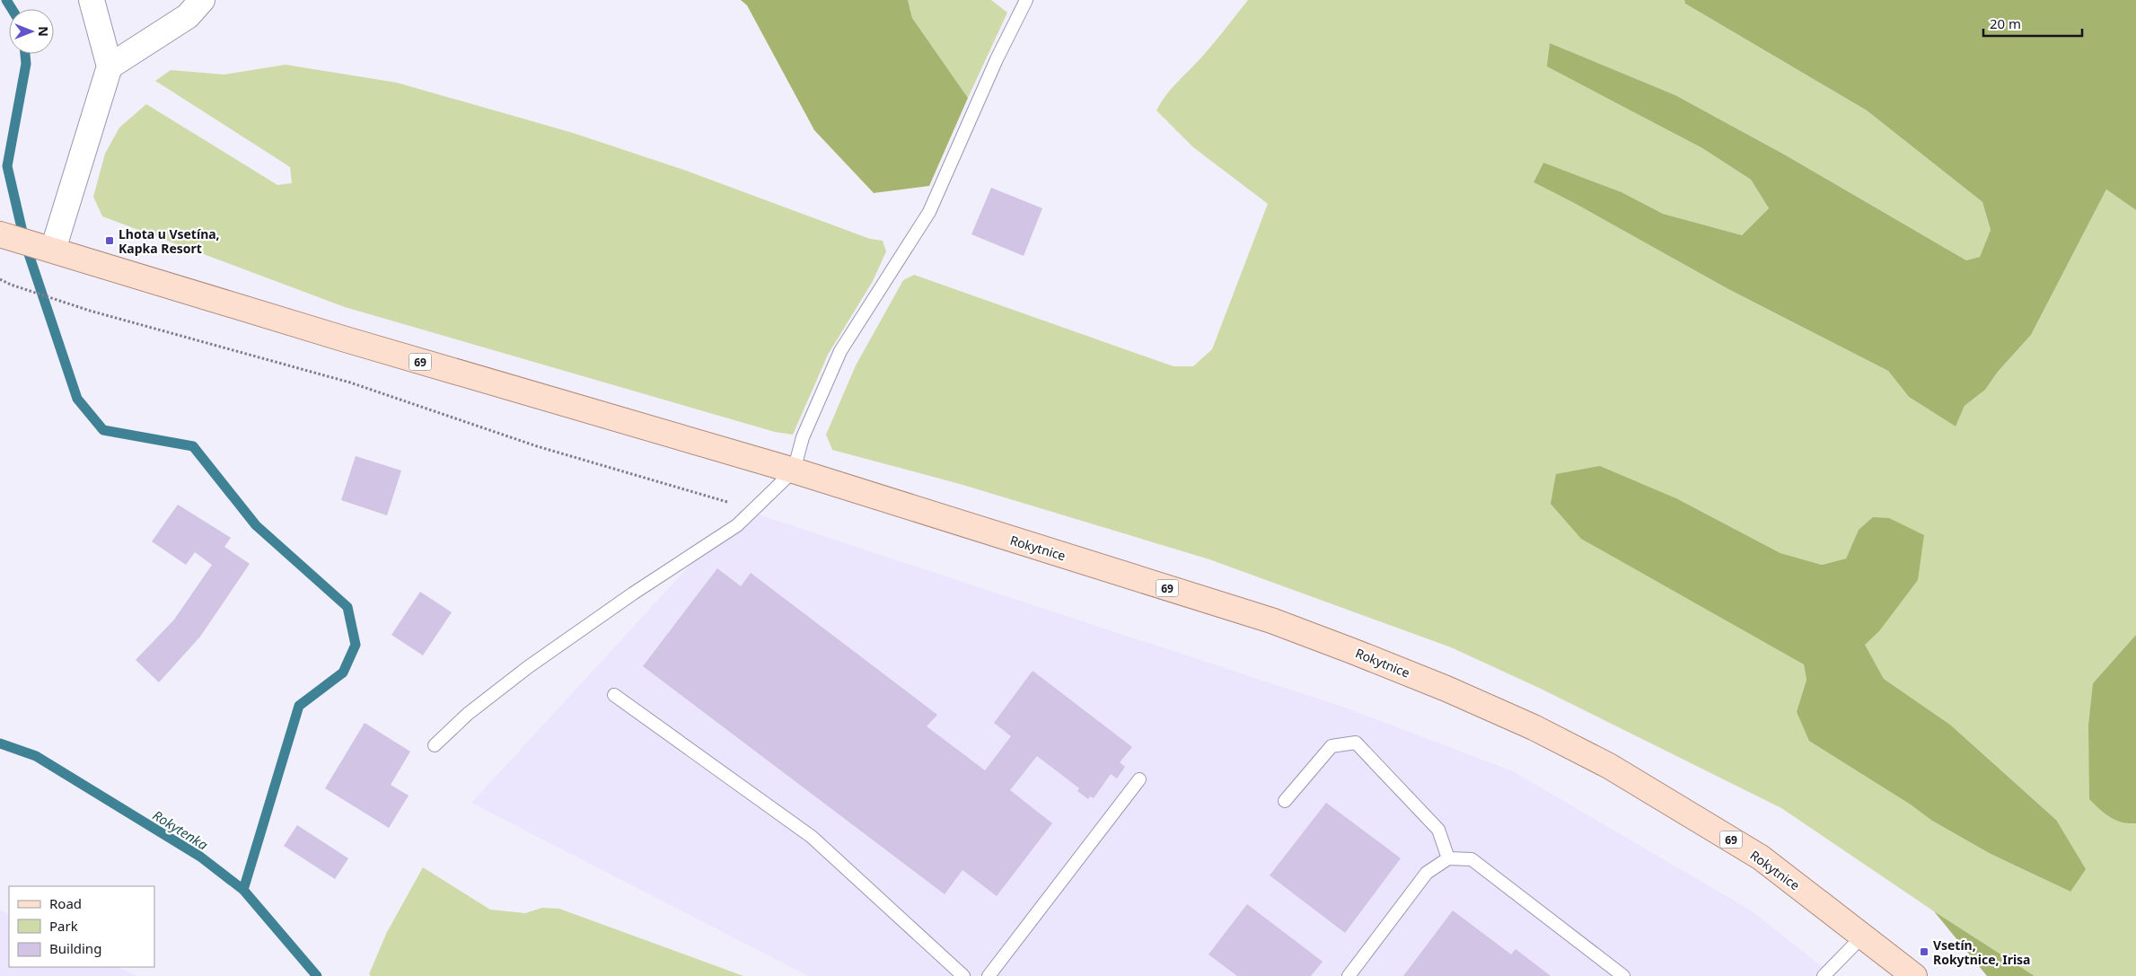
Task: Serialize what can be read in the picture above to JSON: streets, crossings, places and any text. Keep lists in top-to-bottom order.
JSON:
{
  "streets": {
    "main road": ["69", "Rokytnice"]
  },
  "crossings": [
    ["69", "Rokytnice"]
  ],
  "water": ["Rokytenka"],
  "places": {
    "transit": ["Lhota u Vsetína, Kapka Resort", "Vsetín, Rokytnice, Irisa"]
  },
  "legend": ["Road", "Park", "Building"],
  "scale_bar": "20 m",
  "north": "right"
}
